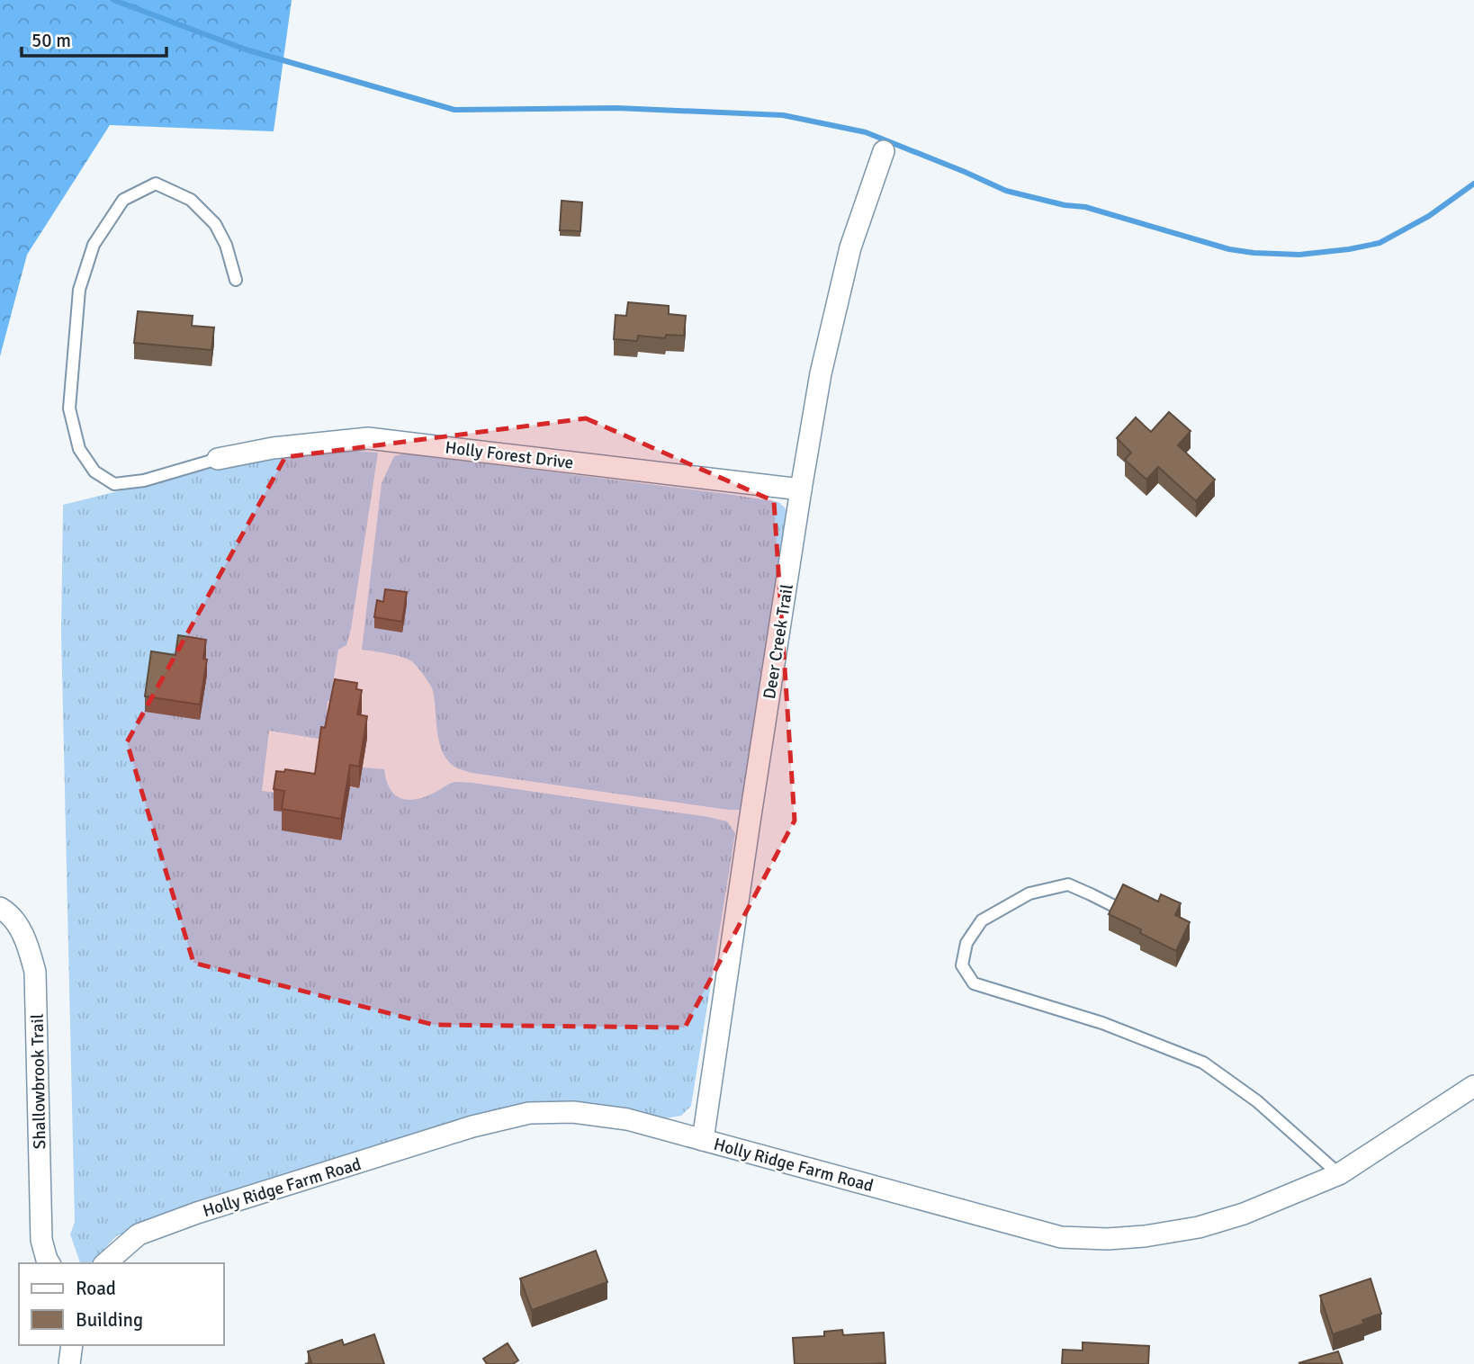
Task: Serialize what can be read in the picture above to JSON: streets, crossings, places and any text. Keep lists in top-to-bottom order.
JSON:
{
  "streets": {
    "street": [
      "Holly Forest Drive",
      "Deer Creek Trail",
      "Shallowbrook Trail",
      "Holly Ridge Farm Road"
    ]
  },
  "crossings": [
    ["Holly Forest Drive", "Deer Creek Trail"],
    ["Deer Creek Trail", "Holly Ridge Farm Road"]
  ],
  "legend": ["Road", "Building"],
  "scale_bar": "50 m"
}
